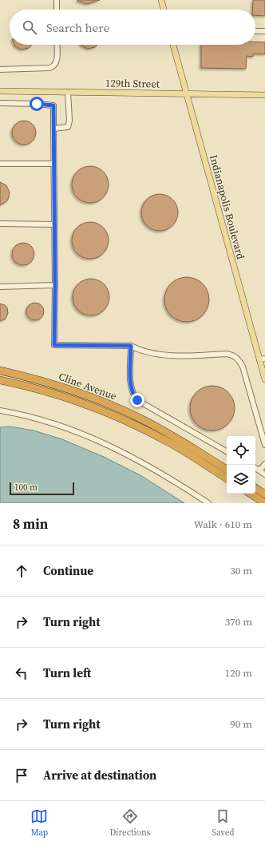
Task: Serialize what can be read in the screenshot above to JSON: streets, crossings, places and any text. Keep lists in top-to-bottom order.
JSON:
{
  "streets": {
    "highway": ["Cline Avenue"],
    "main road": ["129th Street", "Indianapolis Boulevard"]
  },
  "crossings": [
    ["129th Street", "Indianapolis Boulevard"]
  ],
  "scale_bar": "100 m",
  "page": {
    "search": "Search here",
    "scale": "100 m",
    "heading": ["8 min", "Walk · 610 m"],
    "list": [
      ["Continue", "30 m"],
      ["Turn right", "370 m"],
      ["Turn left", "120 m"],
      ["Turn right", "90 m"],
      "Arrive at destination"
    ],
    "nav": ["Map", "Directions", "Saved"]
  }
}
